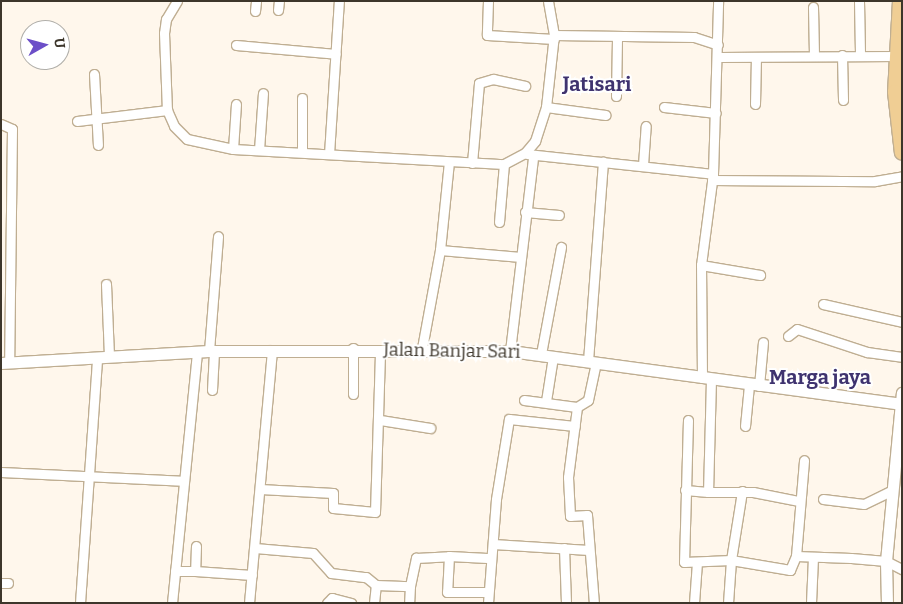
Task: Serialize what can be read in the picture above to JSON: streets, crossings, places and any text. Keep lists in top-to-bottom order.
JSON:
{
  "streets": {
    "street": ["Jalan Banjar Sari"]
  },
  "districts": ["Jatisari", "Marga jaya"],
  "north": "right"
}
